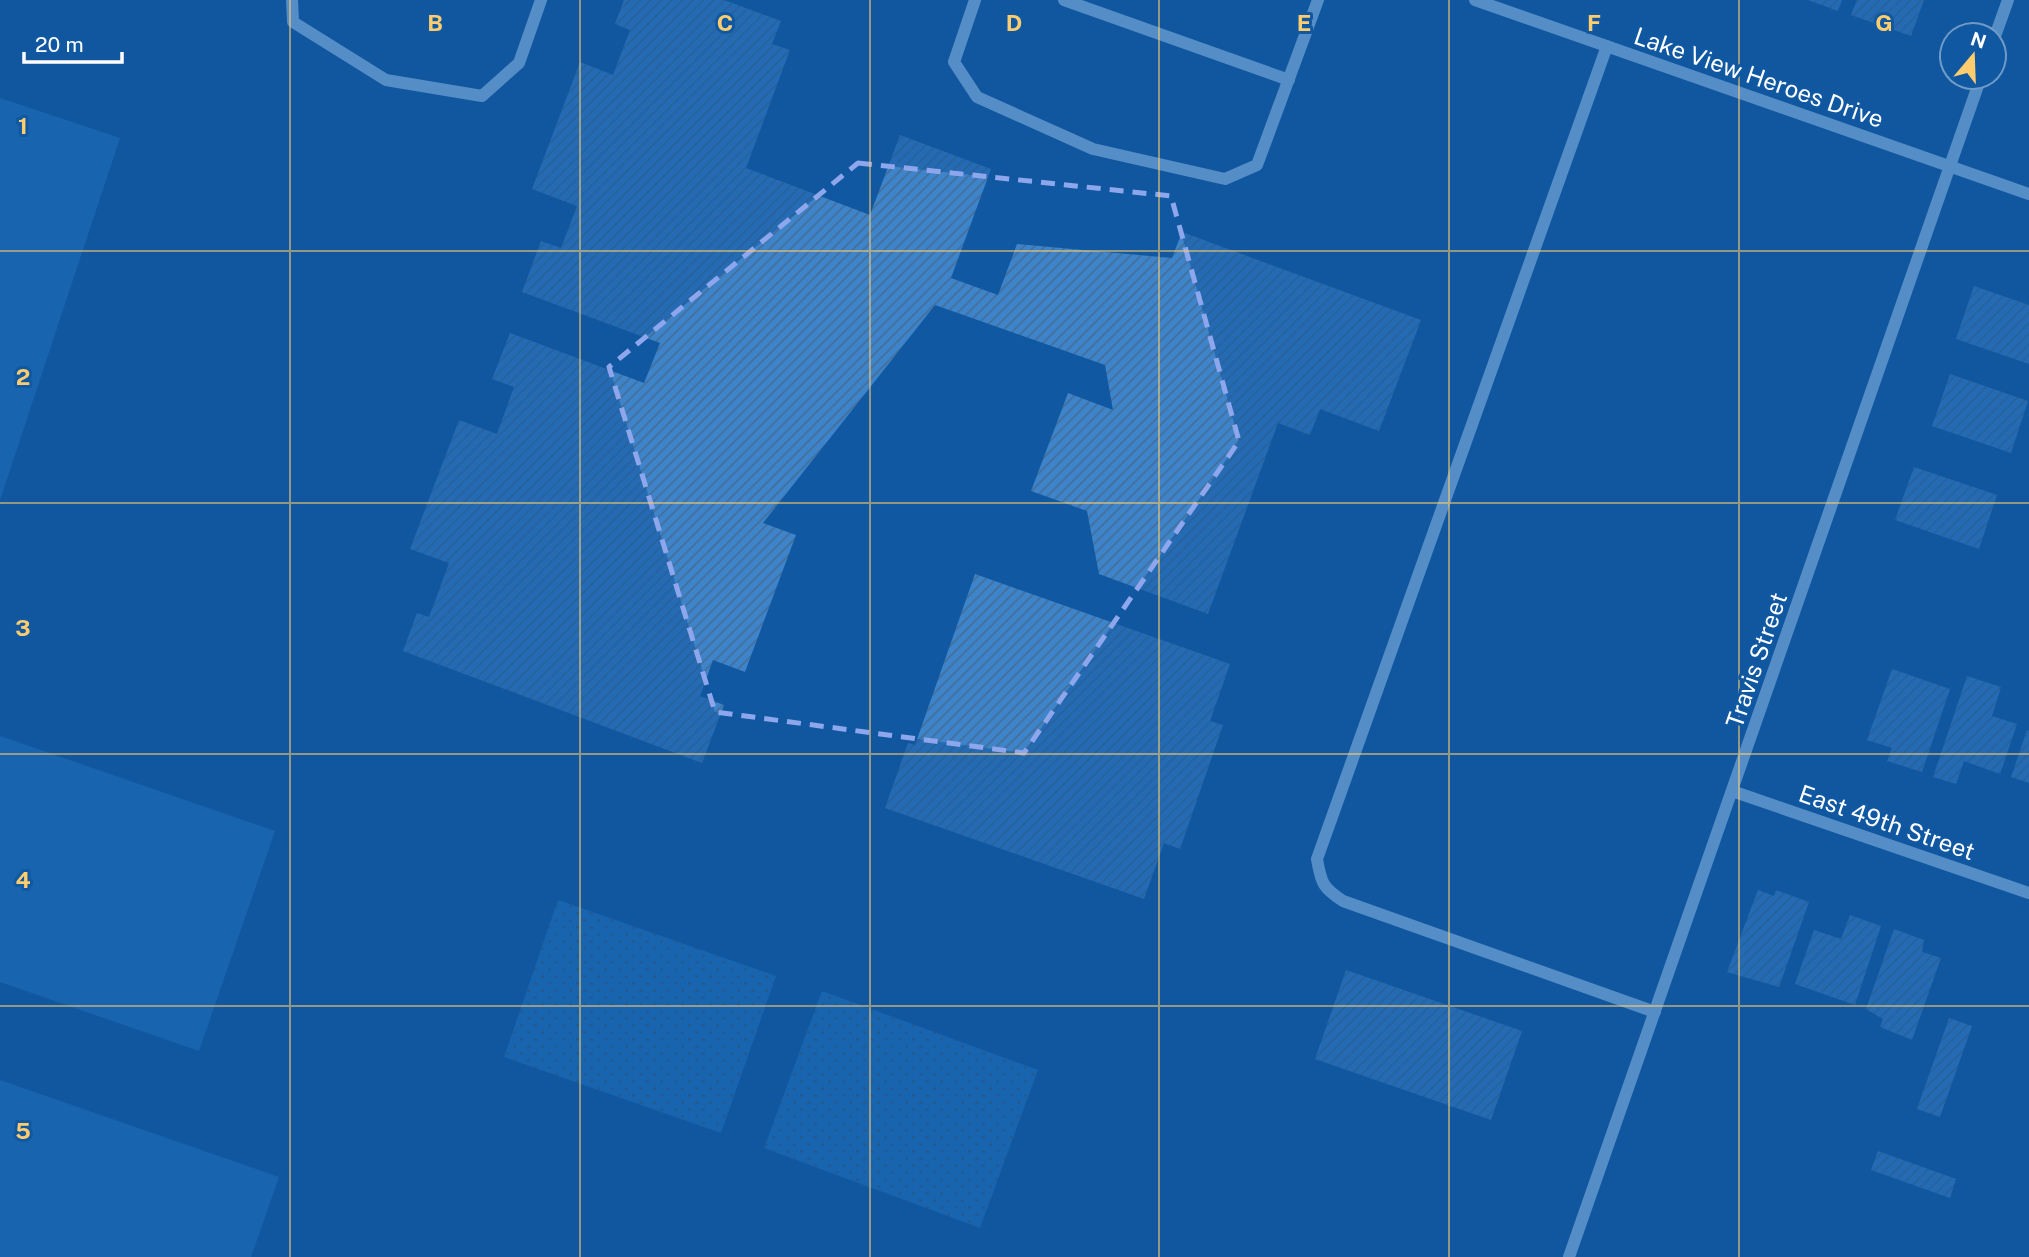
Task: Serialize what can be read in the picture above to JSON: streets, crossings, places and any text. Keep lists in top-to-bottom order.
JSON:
{
  "streets": {
    "street": ["Lake View Heroes Drive", "Travis Street", "East 49th Street"]
  },
  "crossings": [
    ["Lake View Heroes Drive", "Travis Street"],
    ["Travis Street", "East 49th Street"]
  ],
  "scale_bar": "20 m",
  "north": "top",
  "grid": {
    "columns": [
      "B",
      "C",
      "D",
      "E",
      "F",
      "G"
    ],
    "rows": [
      "1",
      "2",
      "3",
      "4",
      "5"
    ]
  }
}
